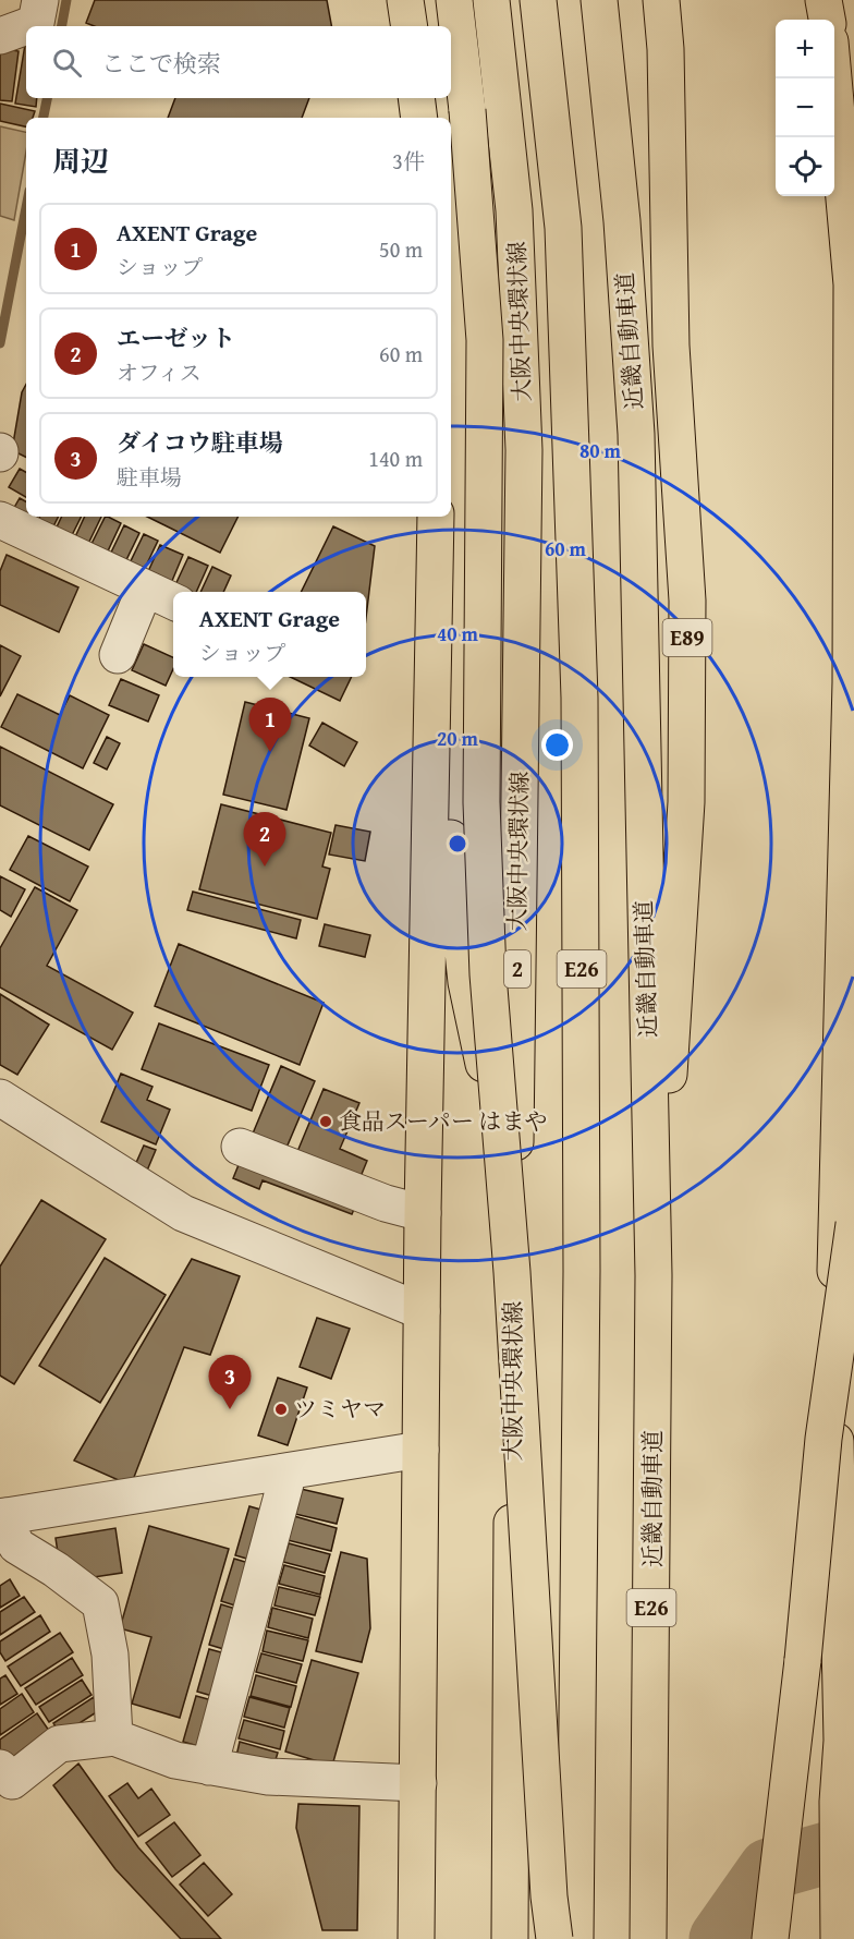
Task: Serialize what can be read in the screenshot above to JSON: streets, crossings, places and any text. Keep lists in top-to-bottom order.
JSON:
{
  "streets": {
    "main road": [
      "大阪中央環状線",
      "近畿自動車道",
      "E89",
      "2",
      "E26"
    ]
  },
  "crossings": [
    ["大阪中央環状線", "2"],
    ["近畿自動車道", "E89"]
  ],
  "places": ["食品スーパー はまや", "ツミヤマ"],
  "page": {
    "map_buttons": ["+", "−"],
    "search": "ここで検索",
    "heading": ["周辺", "3件"],
    "list": [
      {
        "mark": "1",
        "name": "AXENT Grage",
        "note": "ショップ",
        "value": "50 m"
      },
      {
        "mark": "2",
        "name": "エーゼット",
        "note": "オフィス",
        "value": "60 m"
      },
      {
        "mark": "3",
        "name": "ダイコウ駐車場",
        "note": "駐車場",
        "value": "140 m"
      }
    ],
    "popup": ["AXENT Grage", "ショップ"],
    "pins": ["1", "2", "3"]
  },
  "rings": [
    "80 m",
    "60 m",
    "40 m",
    "20 m"
  ]
}
